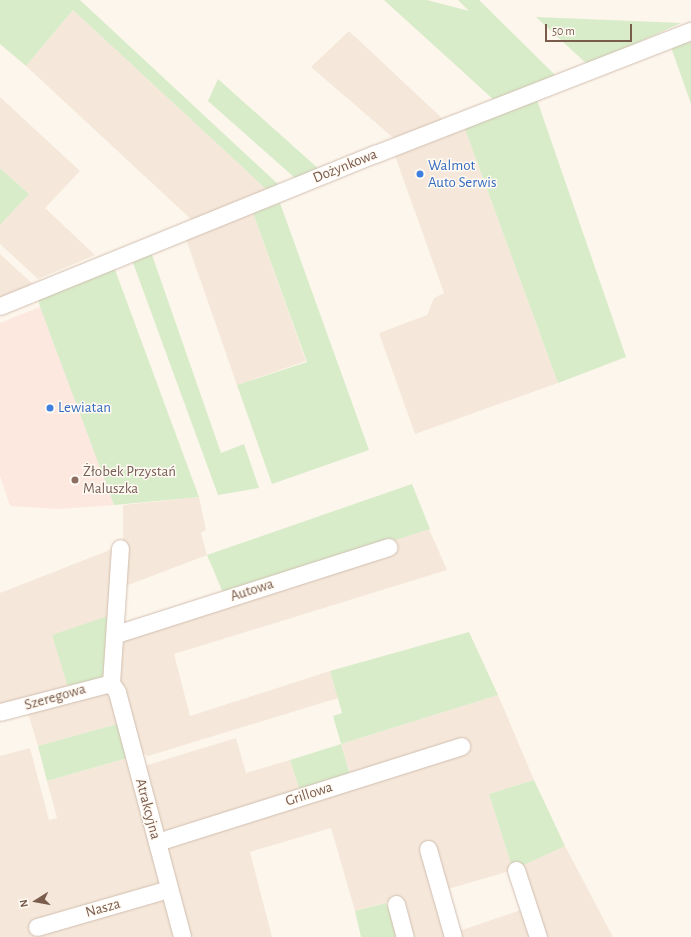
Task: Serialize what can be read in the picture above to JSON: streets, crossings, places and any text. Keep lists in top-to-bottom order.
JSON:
{
  "streets": {
    "street": [
      "Dożynkowa",
      "Autowa",
      "Szeregowa",
      "Grillowa",
      "Atrakcyjna",
      "Nasza"
    ]
  },
  "crossings": [
    ["Szeregowa", "Atrakcyjna"],
    ["Grillowa", "Atrakcyjna"],
    ["Atrakcyjna", "Nasza"]
  ],
  "places": ["Walmot Auto Serwis", "Lewiatan", "Żłobek Przystań Maluszka"],
  "scale_bar": "50 m",
  "north": "left"
}
